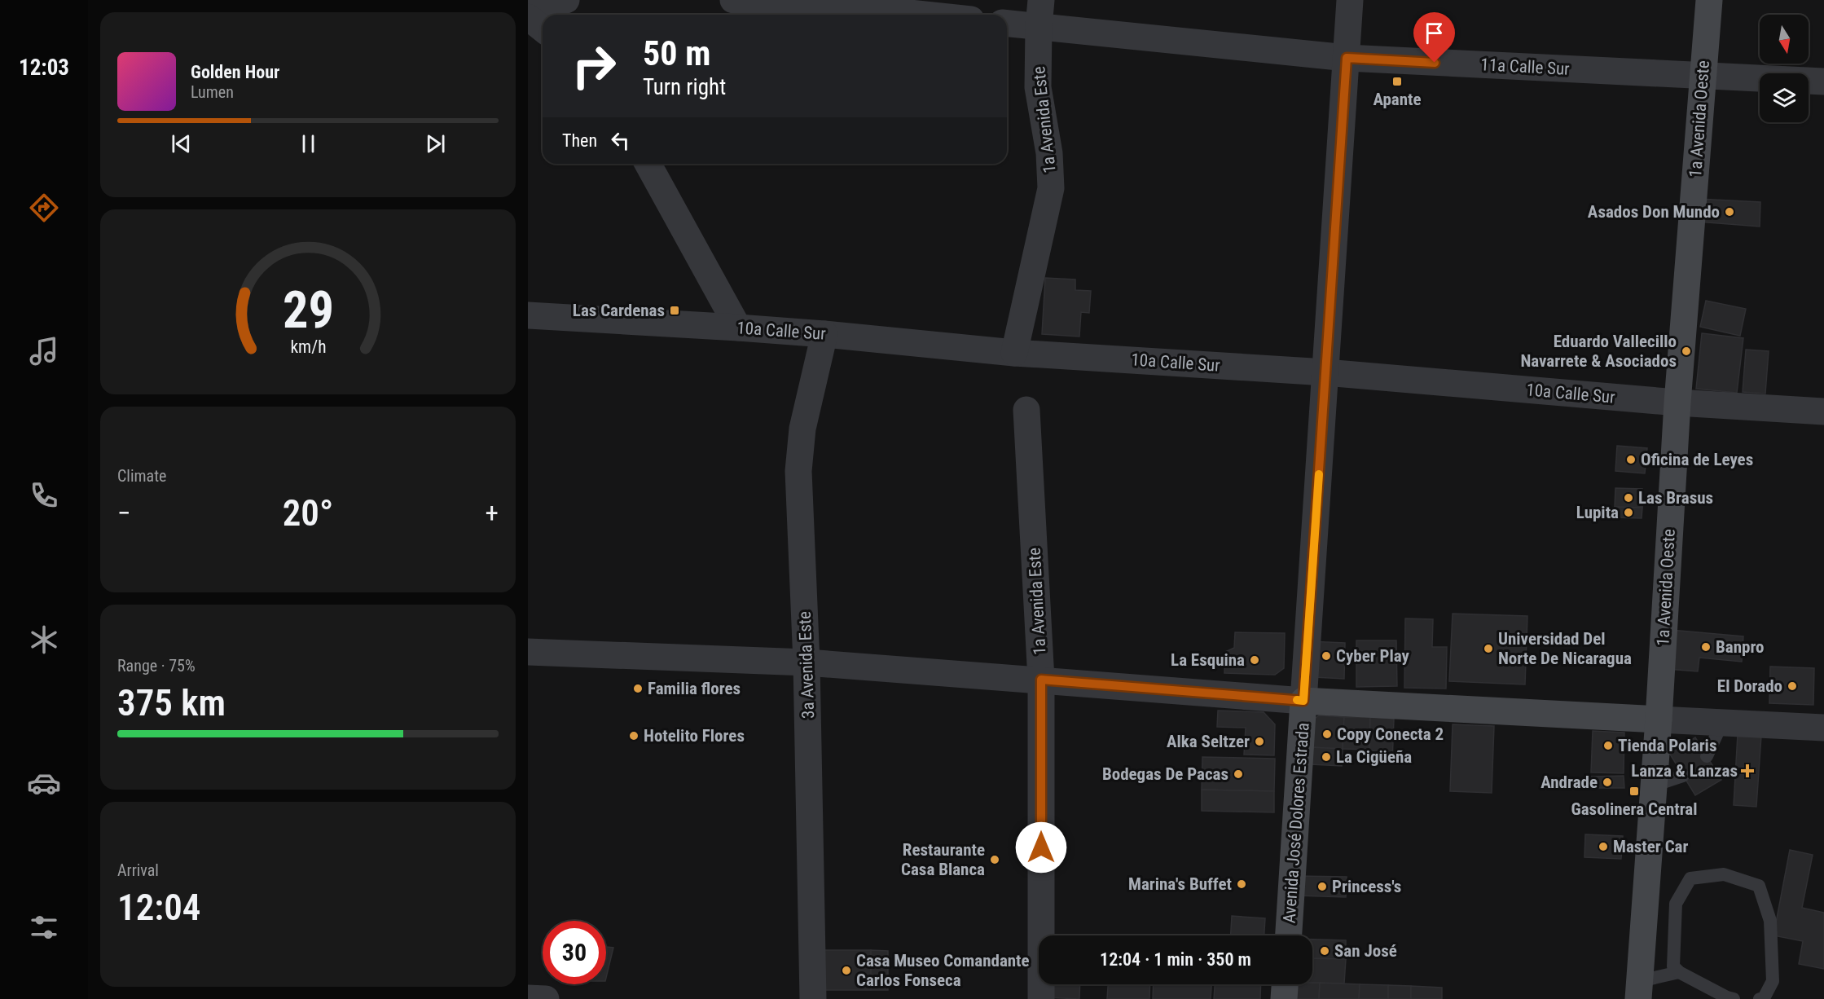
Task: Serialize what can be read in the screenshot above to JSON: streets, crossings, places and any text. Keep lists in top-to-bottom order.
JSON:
{
  "streets": {
    "street": [
      "11a Calle Sur",
      "1a Avenida Oeste",
      "1a Avenida Este",
      "10a Calle Sur",
      "3a Avenida Este",
      "Avenida José Dolores Estrada"
    ]
  },
  "crossings": [
    ["11a Calle Sur", "1a Avenida Oeste"],
    ["11a Calle Sur", "1a Avenida Este"],
    ["11a Calle Sur", "Avenida José Dolores Estrada"],
    ["1a Avenida Oeste", "10a Calle Sur"],
    ["1a Avenida Este", "10a Calle Sur"],
    ["10a Calle Sur", "3a Avenida Este"],
    ["10a Calle Sur", "Avenida José Dolores Estrada"]
  ],
  "places": {
    "transit": ["Apante", "Las Cardenas", "Gasolinera Central"],
    "other": [
      "Asados Don Mundo",
      "Eduardo Vallecillo Navarrete & Asociados",
      "Oficina de Leyes",
      "Las Brasus",
      "Lupita",
      "Banpro",
      "Universidad Del Norte De Nicaragua",
      "Cyber Play",
      "La Esquina",
      "El Dorado",
      "Familia flores",
      "Copy Conecta 2",
      "Hotelito Flores",
      "Alka Seltzer",
      "Tienda Polaris",
      "La Cigüeña",
      "Bodegas De Pacas",
      "Andrade",
      "Master Car",
      "Restaurante Casa Blanca",
      "Marina's Buffet",
      "Princess's",
      "San José",
      "Casa Museo Comandante Carlos Fonseca"
    ],
    "health": ["Lanza & Lanzas"]
  },
  "north": "bottom",
  "page": {
    "tabs": "12:03",
    "turn": ["50 m", "Turn right"],
    "song": ["Golden Hour", "Lumen"],
    "then": "Then",
    "tile": [
      "Climate",
      ["Range · 75%", "375 km"],
      ["Arrival", "12:04"]
    ],
    "heat": ["−", "20°", "+"],
    "limit": "30",
    "trip": "12:04 · 1 min · 350 m",
    "gauge": ["29", "km/h"]
  }
}
